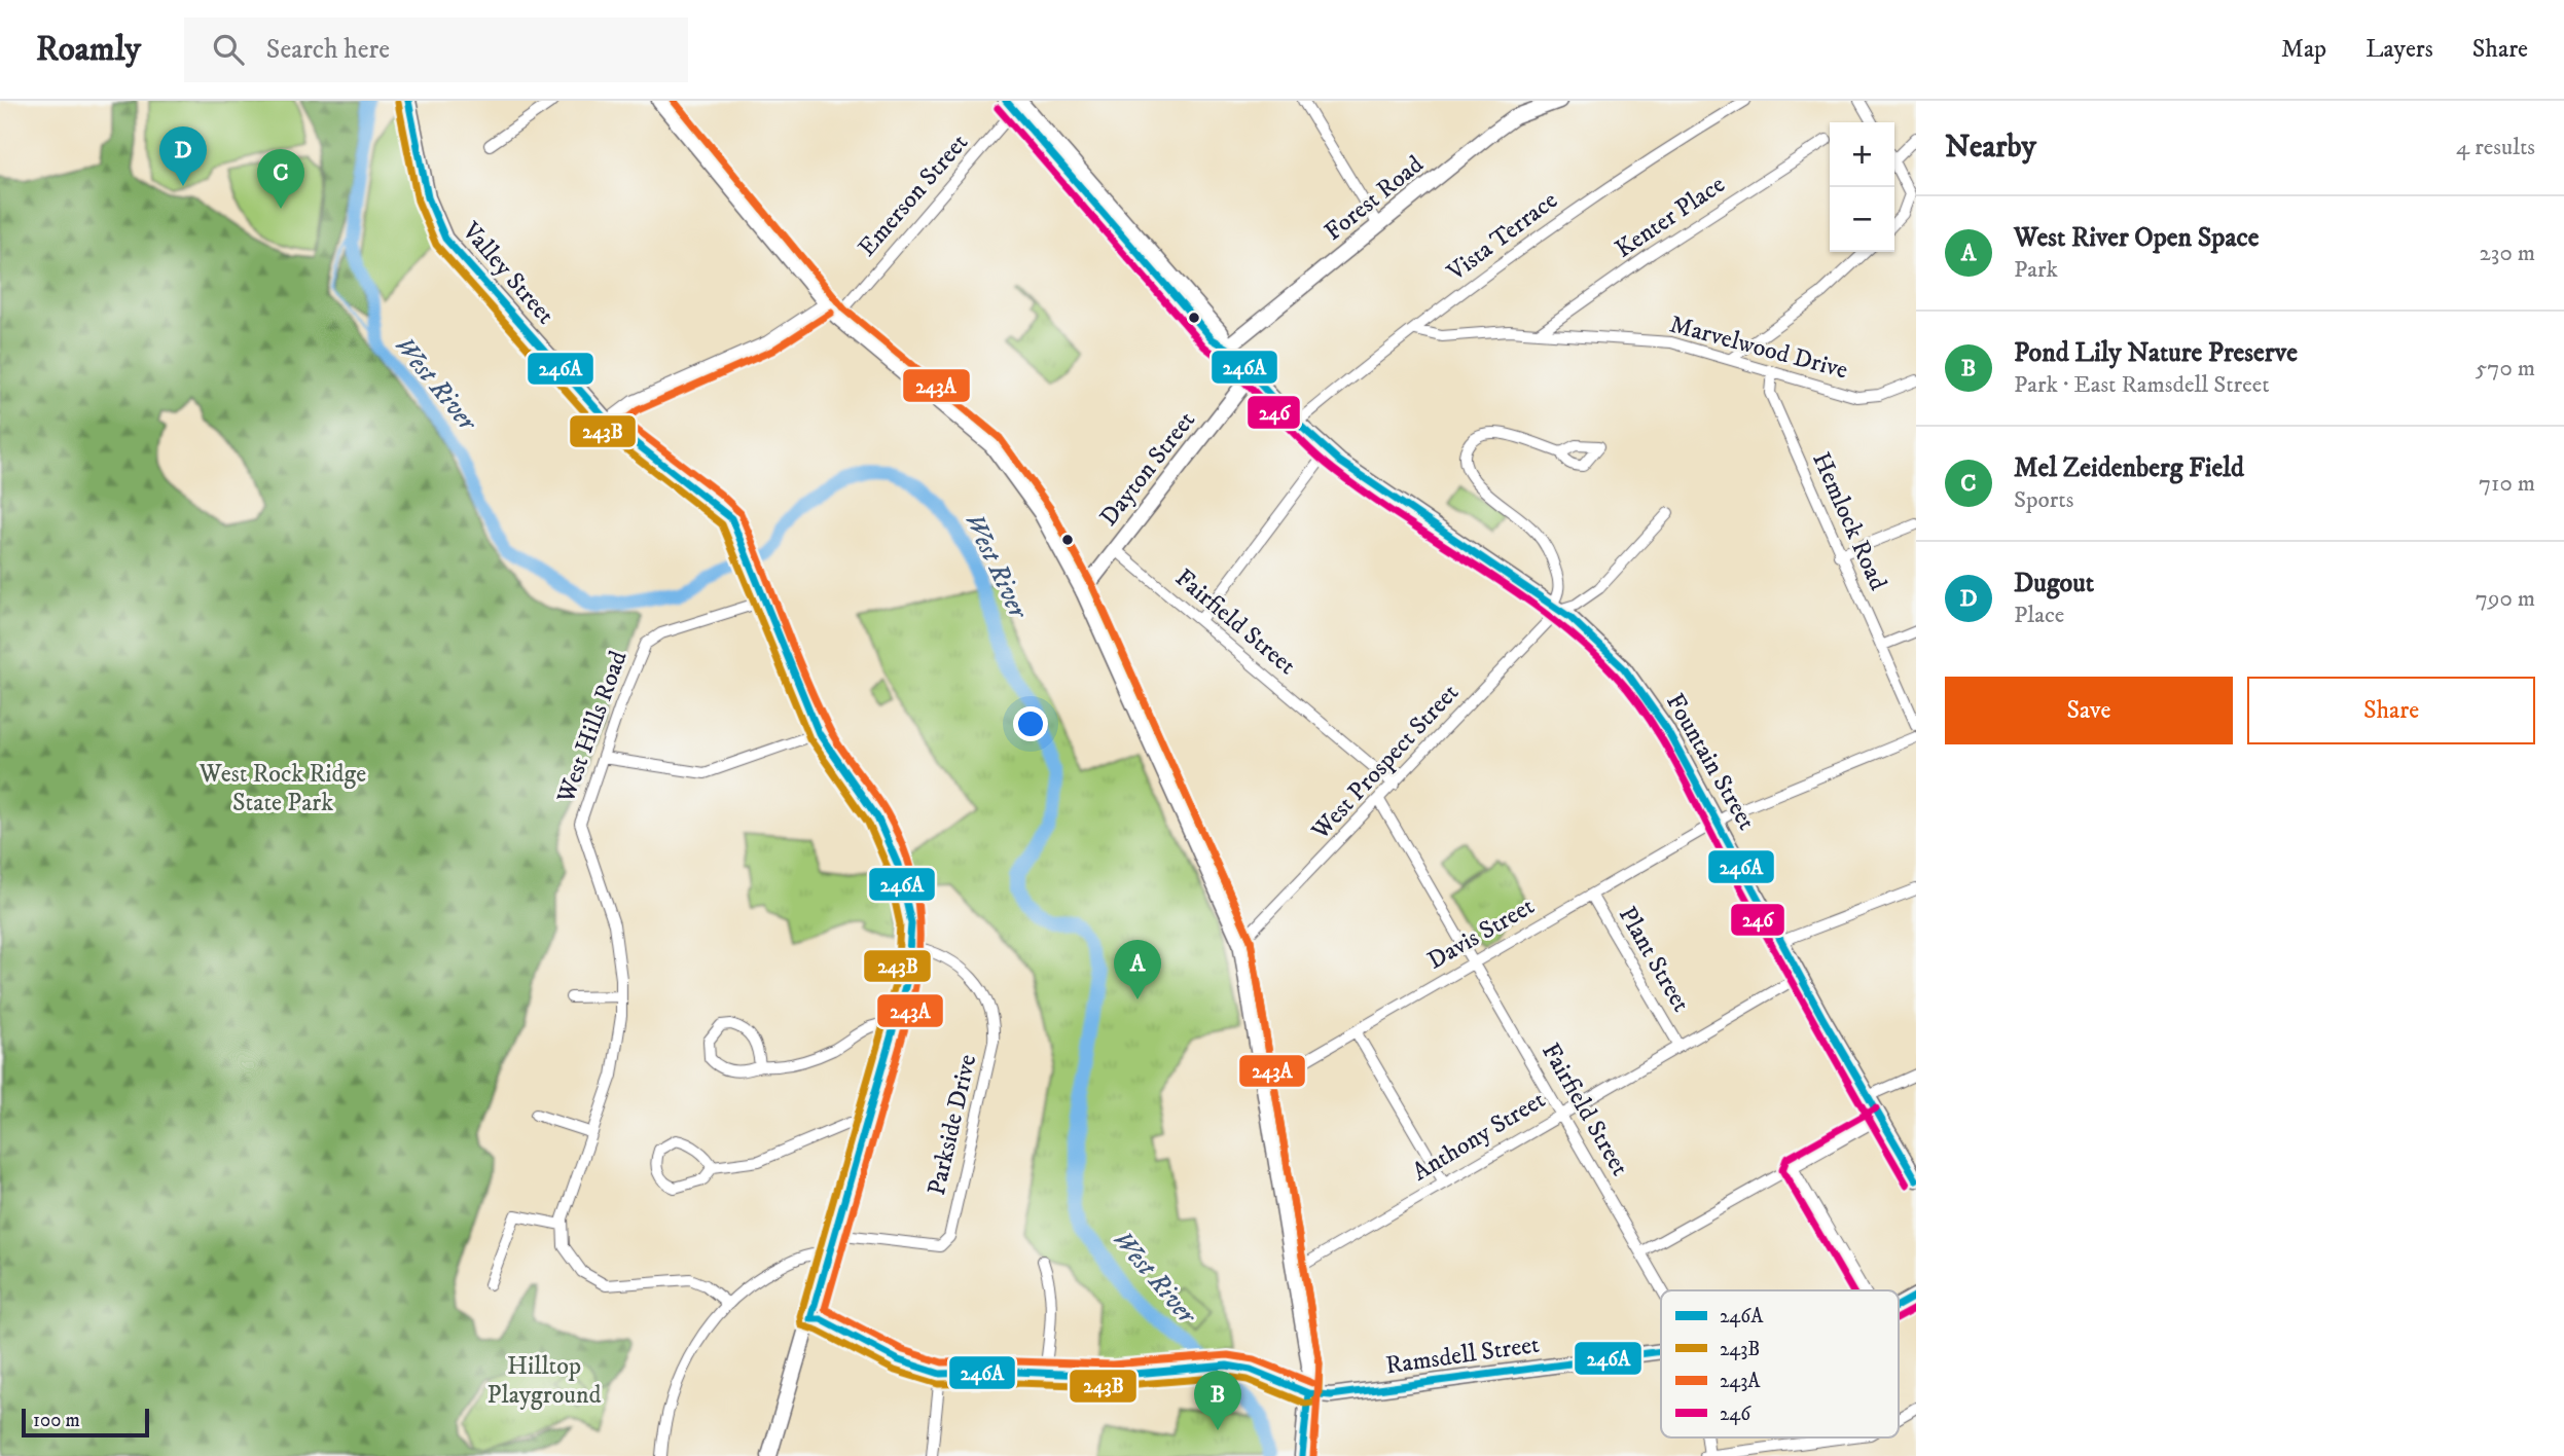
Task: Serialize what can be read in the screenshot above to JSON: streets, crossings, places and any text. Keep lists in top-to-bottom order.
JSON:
{
  "streets": {
    "main road": [
      "Forest Road",
      "Valley Street",
      "Dayton Street",
      "Fountain Street",
      "Ramsdell Street"
    ],
    "street": [
      "Emerson Street",
      "Kenter Place",
      "Vista Terrace",
      "Marvelwood Drive",
      "Hemlock Road",
      "Fairfield Street",
      "West Hills Road",
      "West Prospect Street",
      "Davis Street",
      "Plant Street",
      "Parkside Drive",
      "Anthony Street"
    ]
  },
  "crossings": [
    ["Emerson Street", "Fountain Street"],
    ["Forest Road", "Fountain Street"],
    ["Kenter Place", "Marvelwood Drive"],
    ["Vista Terrace", "Marvelwood Drive"],
    ["Vista Terrace", "Fountain Street"],
    ["Valley Street", "West Hills Road"],
    ["Valley Street", "Parkside Drive"],
    ["Marvelwood Drive", "Hemlock Road"],
    ["Dayton Street", "Fairfield Street"],
    ["Dayton Street", "Fountain Street"],
    ["Fairfield Street", "West Prospect Street"],
    ["Fairfield Street", "Davis Street"],
    ["Fairfield Street", "Anthony Street"],
    ["West Prospect Street", "Fountain Street"],
    ["Fountain Street", "Davis Street"],
    ["Fountain Street", "Anthony Street"],
    ["Davis Street", "Plant Street"],
    ["Plant Street", "Anthony Street"]
  ],
  "water": ["West River"],
  "parks": ["West Rock Ridge State Park", "Hilltop Playground"],
  "lines": [
    "transit line 246A",
    "transit line 243B",
    "transit line 243A",
    "transit line 246"
  ],
  "legend": [
    "246A",
    "243B",
    "243A",
    "246"
  ],
  "scale_bar": "100 m",
  "page": {
    "header": "Roamly",
    "search": "Search here",
    "nav": ["Map", "Layers", "Share"],
    "heading": ["Nearby", "4 results"],
    "map_buttons": ["+", "−"],
    "pins": [
      "D",
      "C",
      "A",
      "B"
    ],
    "list": [
      {
        "mark": "A",
        "name": "West River Open Space",
        "note": "Park",
        "value": "230 m"
      },
      {
        "mark": "B",
        "name": "Pond Lily Nature Preserve",
        "note": "Park · East Ramsdell Street",
        "value": "570 m"
      },
      {
        "mark": "C",
        "name": "Mel Zeidenberg Field",
        "note": "Sports",
        "value": "710 m"
      },
      {
        "mark": "D",
        "name": "Dugout",
        "note": "Place",
        "value": "790 m"
      }
    ],
    "buttons": ["Save", "Share"],
    "scale": "100 m"
  }
}
